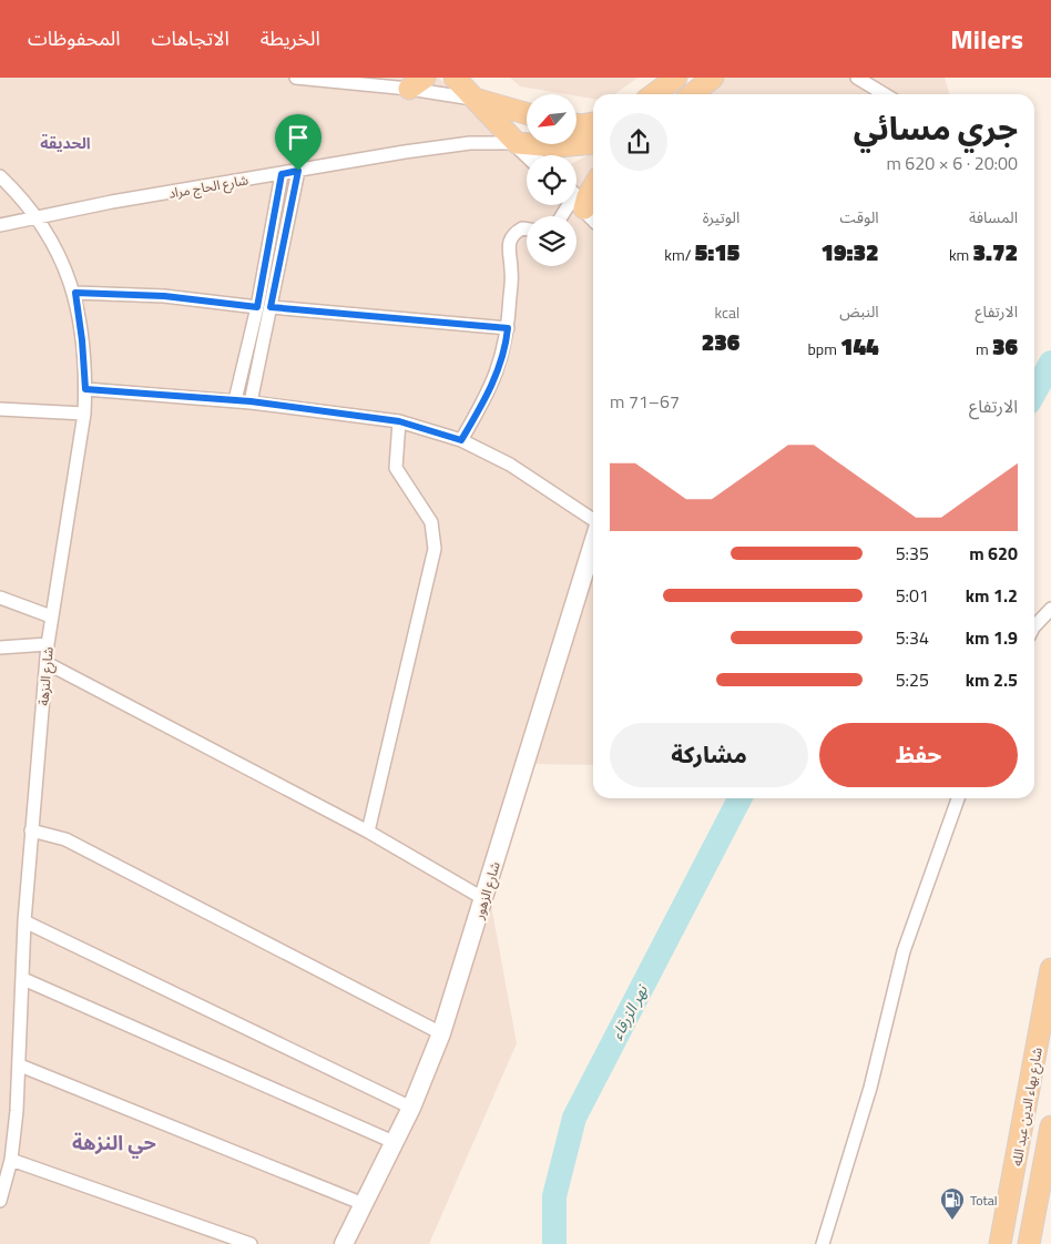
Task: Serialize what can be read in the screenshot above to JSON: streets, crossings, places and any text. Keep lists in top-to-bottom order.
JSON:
{
  "streets": {
    "main road": ["شارع الزهور", "شارع بهاء الدين عبد الله"],
    "street": ["شارع الحاج مراد", "شارع النزهة"]
  },
  "crossings": [
    ["شارع الحاج مراد", "شارع النزهة"]
  ],
  "districts": ["الحديقة", "حي النزهة"],
  "water": ["نهر الزرقاء"],
  "places": {
    "fuel station": ["Total"]
  },
  "north": "bottom left",
  "page": {
    "header": "Milers",
    "nav": ["الخريطة", "الاتجاهات", "المحفوظات"],
    "heading": ["جري مسائي", "20:00 · 6 × 620 m"],
    "stats": [
      ["المسافة", "3.72 km"],
      ["الوقت", "19:32"],
      ["الوتيرة", "5:15 /km"],
      ["الارتفاع", "36 m"],
      ["النبض", "144 bpm"],
      ["kcal", "236"]
    ],
    "chart": ["الارتفاع", "67–71 m"],
    "list": [
      {
        "name": "620 m",
        "note": "5:35"
      },
      {
        "name": "1.2 km",
        "note": "5:01"
      },
      {
        "name": "1.9 km",
        "note": "5:34"
      },
      {
        "name": "2.5 km",
        "note": "5:25"
      }
    ],
    "buttons": ["حفظ", "مشاركة"]
  }
}
